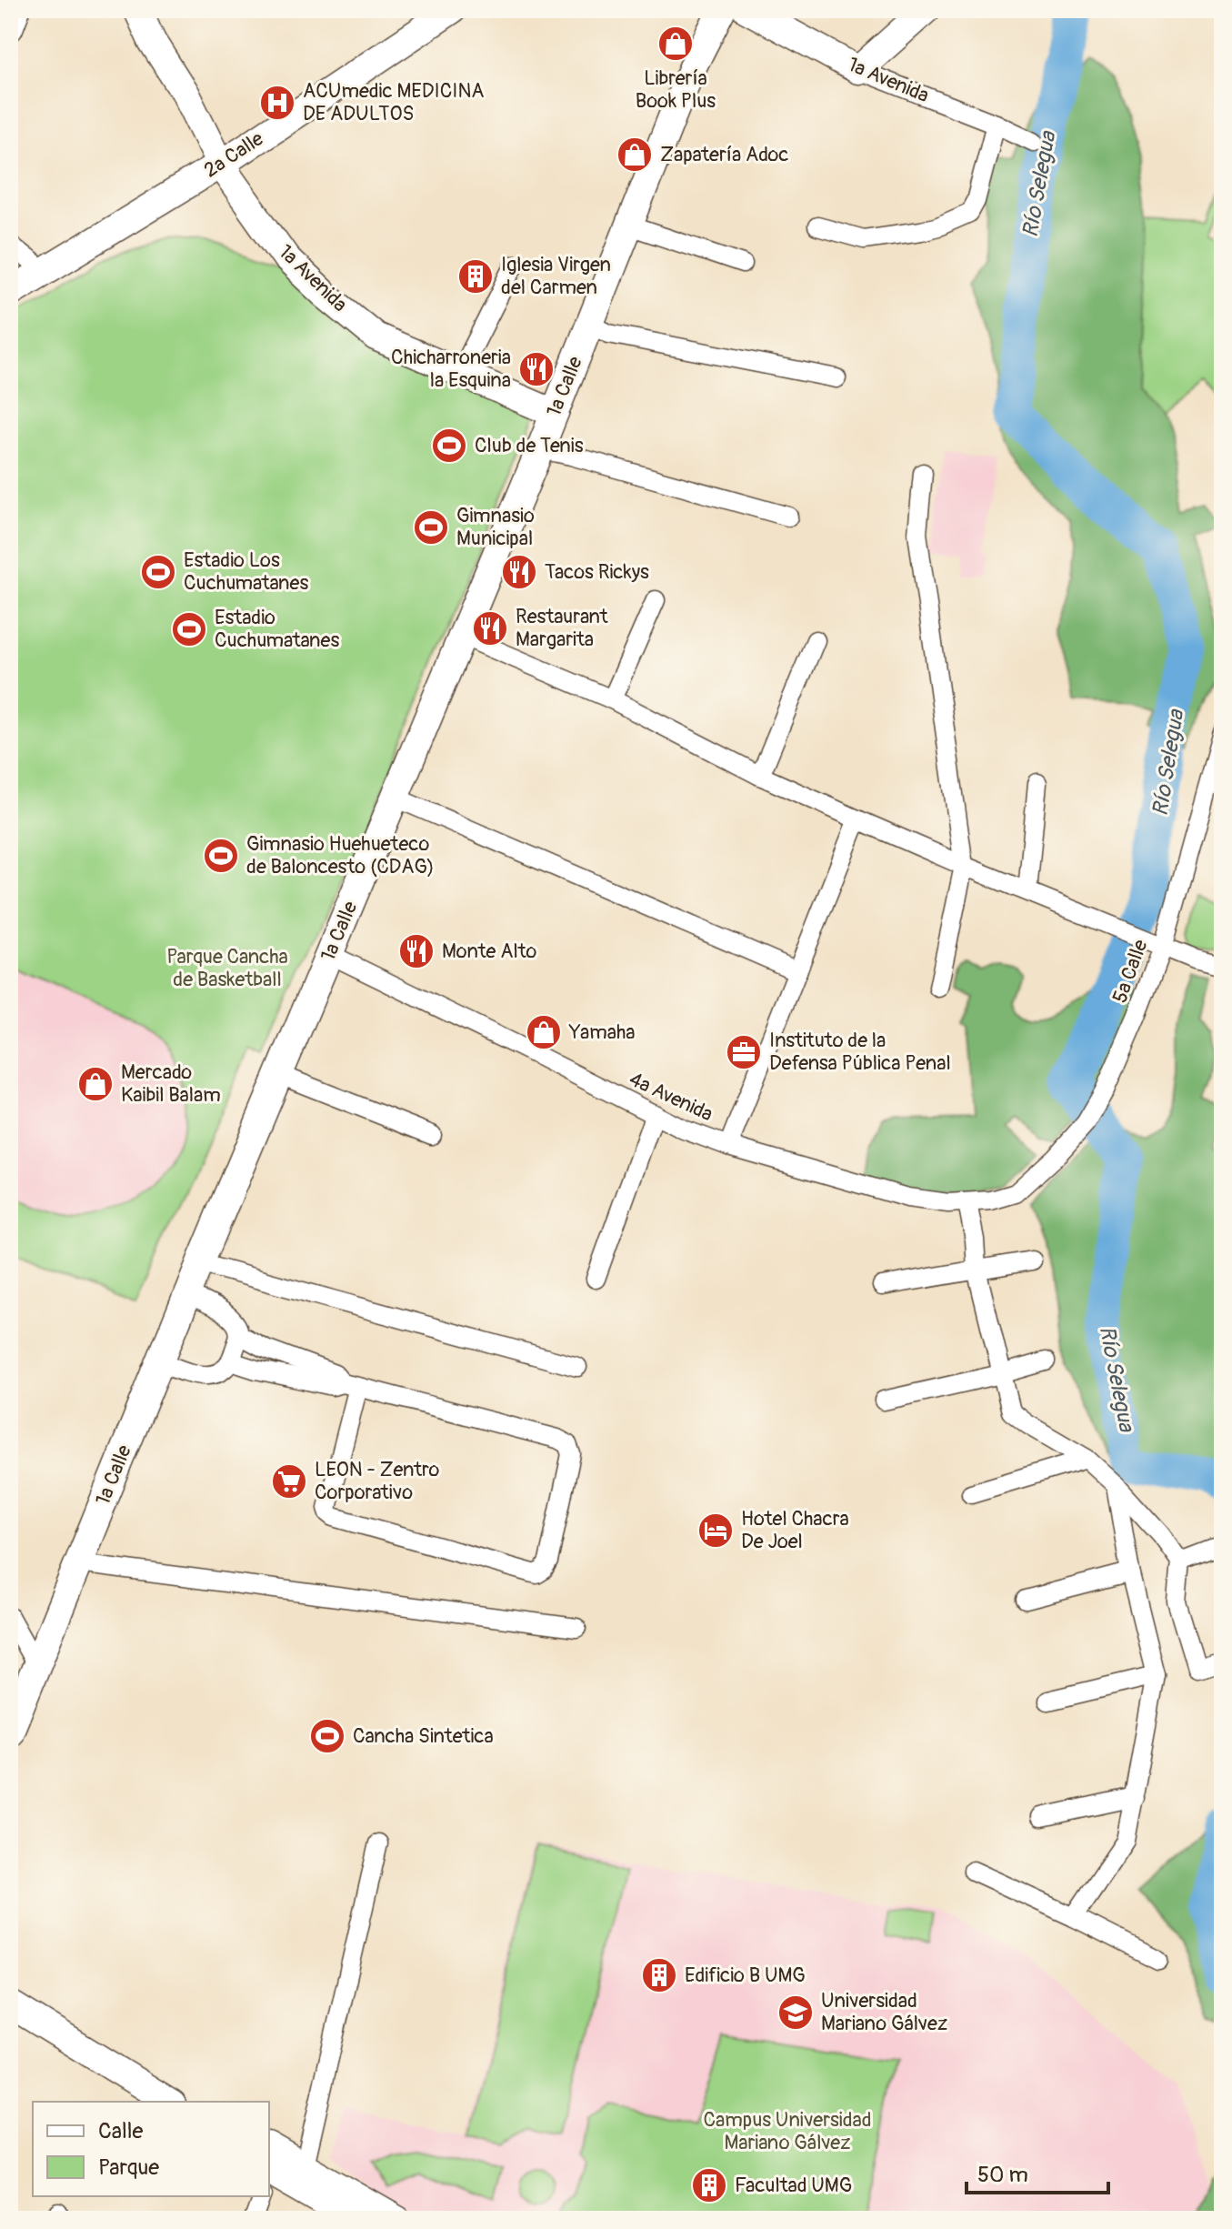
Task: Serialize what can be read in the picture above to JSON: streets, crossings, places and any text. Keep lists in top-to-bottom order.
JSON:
{
  "streets": {
    "main road": ["1a Avenida", "2a Calle", "1a Calle"],
    "street": ["5a Calle", "4a Avenida"]
  },
  "crossings": [
    ["1a Avenida", "2a Calle"],
    ["1a Avenida", "1a Calle"],
    ["1a Calle", "4a Avenida"],
    ["5a Calle", "4a Avenida"]
  ],
  "water": ["Río Selegua"],
  "parks": ["Parque Cancha de Basketball", "Campus Universidad Mariano Gálvez"],
  "places": {
    "shop": [
      "Librería Book Plus",
      "Zapatería Adoc",
      "Yamaha",
      "Mercado Kaibil Balam"
    ],
    "hospital": ["ACUmedic MEDICINA DE ADULTOS"],
    "building": ["Iglesia Virgen del Carmen", "Edificio B UMG", "Facultad UMG"],
    "restaurant": [
      "Chicharroneria la Esquina",
      "Tacos Rickys",
      "Restaurant Margarita",
      "Monte Alto"
    ],
    "sports": [
      "Club de Tenis",
      "Gimnasio Municipal",
      "Estadio Los Cuchumatanes",
      "Estadio Cuchumatanes",
      "Gimnasio Huehueteco de Baloncesto (CDAG)",
      "Cancha Sintetica"
    ],
    "office": ["Instituto de la Defensa Pública Penal"],
    "supermarket": ["LEON - Zentro Corporativo"],
    "hotel": ["Hotel Chacra De Joel"],
    "school or university": ["Universidad Mariano Gálvez"]
  },
  "legend": ["Calle", "Parque"],
  "scale_bar": "50 m"
}
